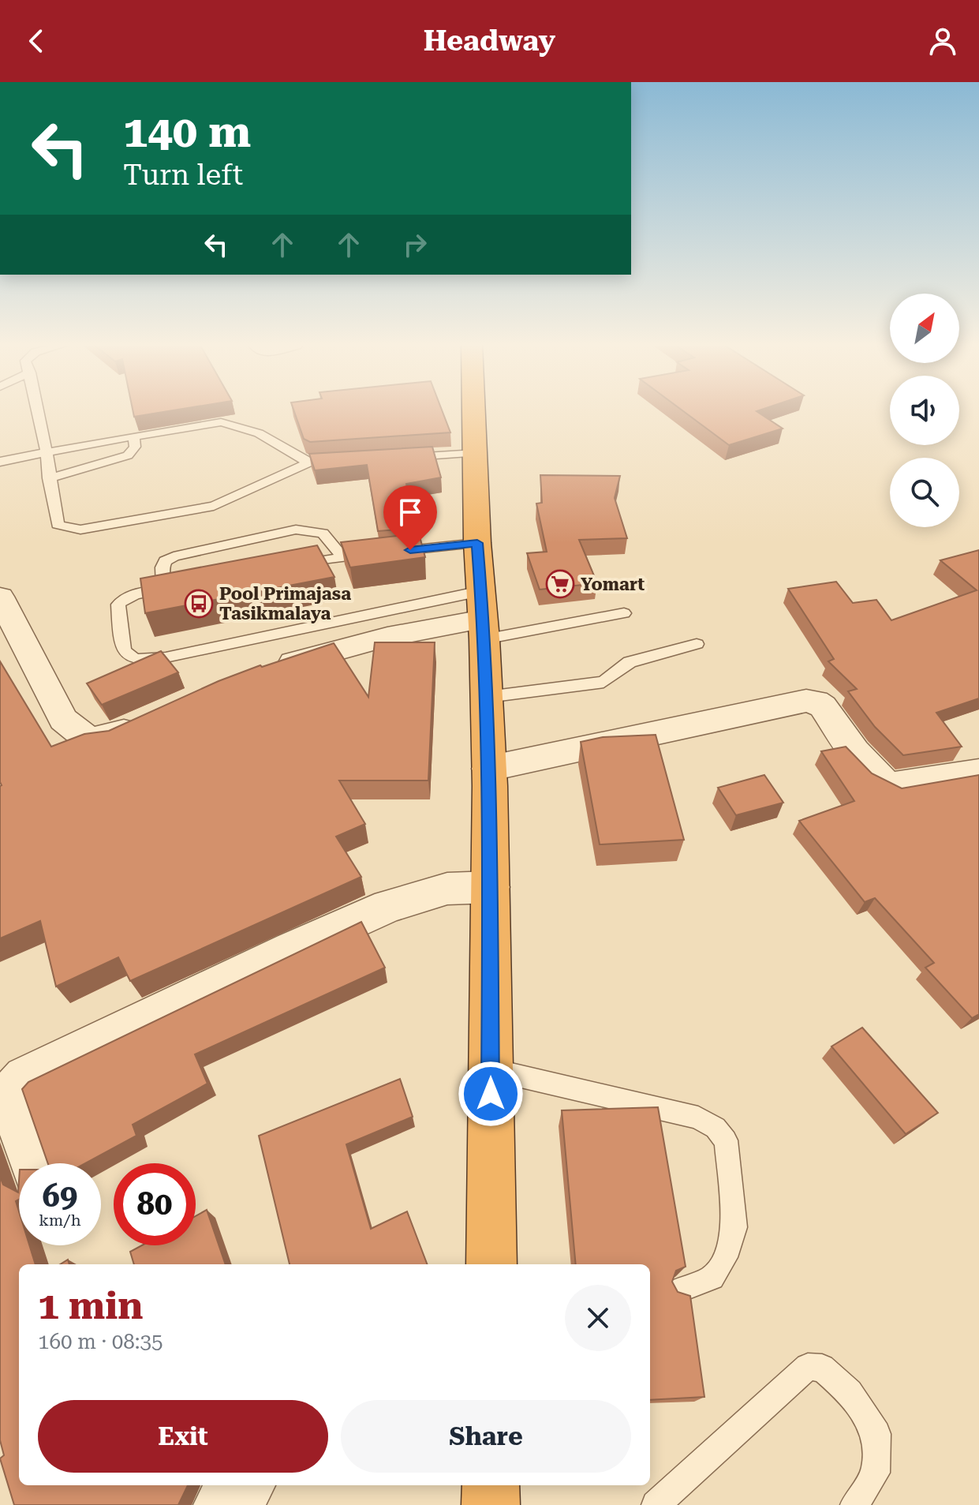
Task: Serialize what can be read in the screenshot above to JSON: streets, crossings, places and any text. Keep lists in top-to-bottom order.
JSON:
{
  "places": {
    "supermarket": ["Yomart"],
    "bus stop": ["Pool Primajasa Tasikmalaya"]
  },
  "north": "top right",
  "page": {
    "header": "Headway",
    "turn": ["140 m", "Turn left"],
    "speed": "69 km/h",
    "limit": "80",
    "heading": ["1 min", "160 m · 08:35"],
    "buttons": ["Exit", "Share"]
  }
}
